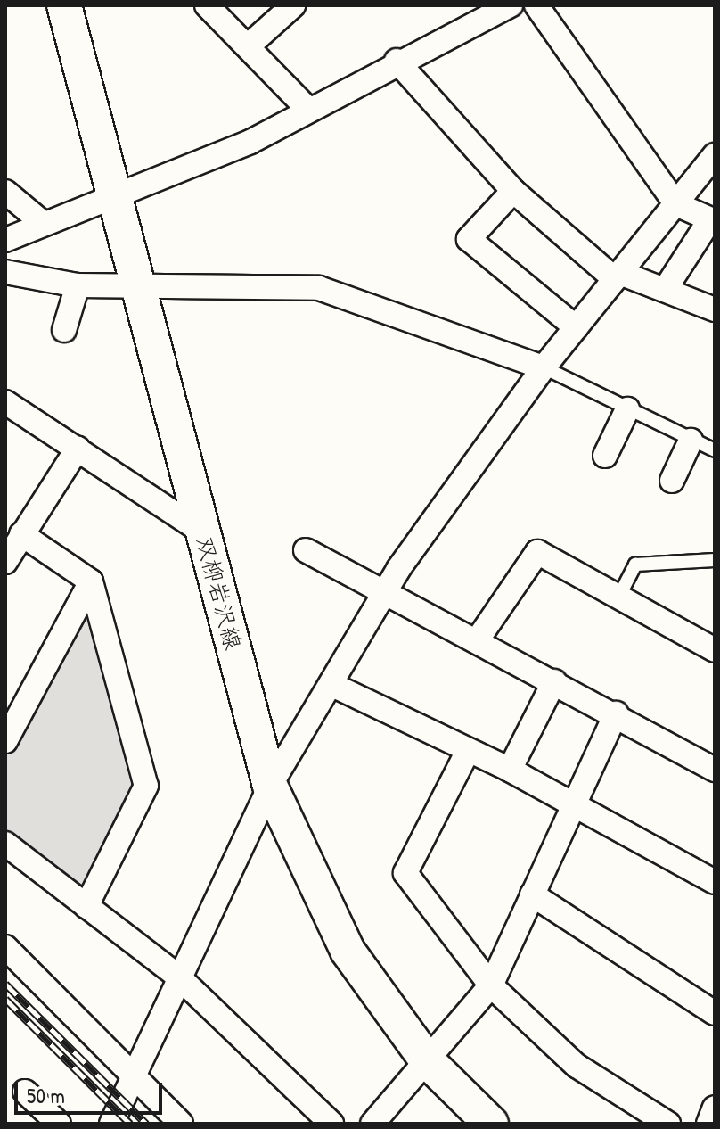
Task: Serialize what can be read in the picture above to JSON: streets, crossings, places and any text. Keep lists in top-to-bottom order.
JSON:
{
  "streets": {
    "street": ["双柳岩沢線"]
  },
  "scale_bar": "50 m"
}
